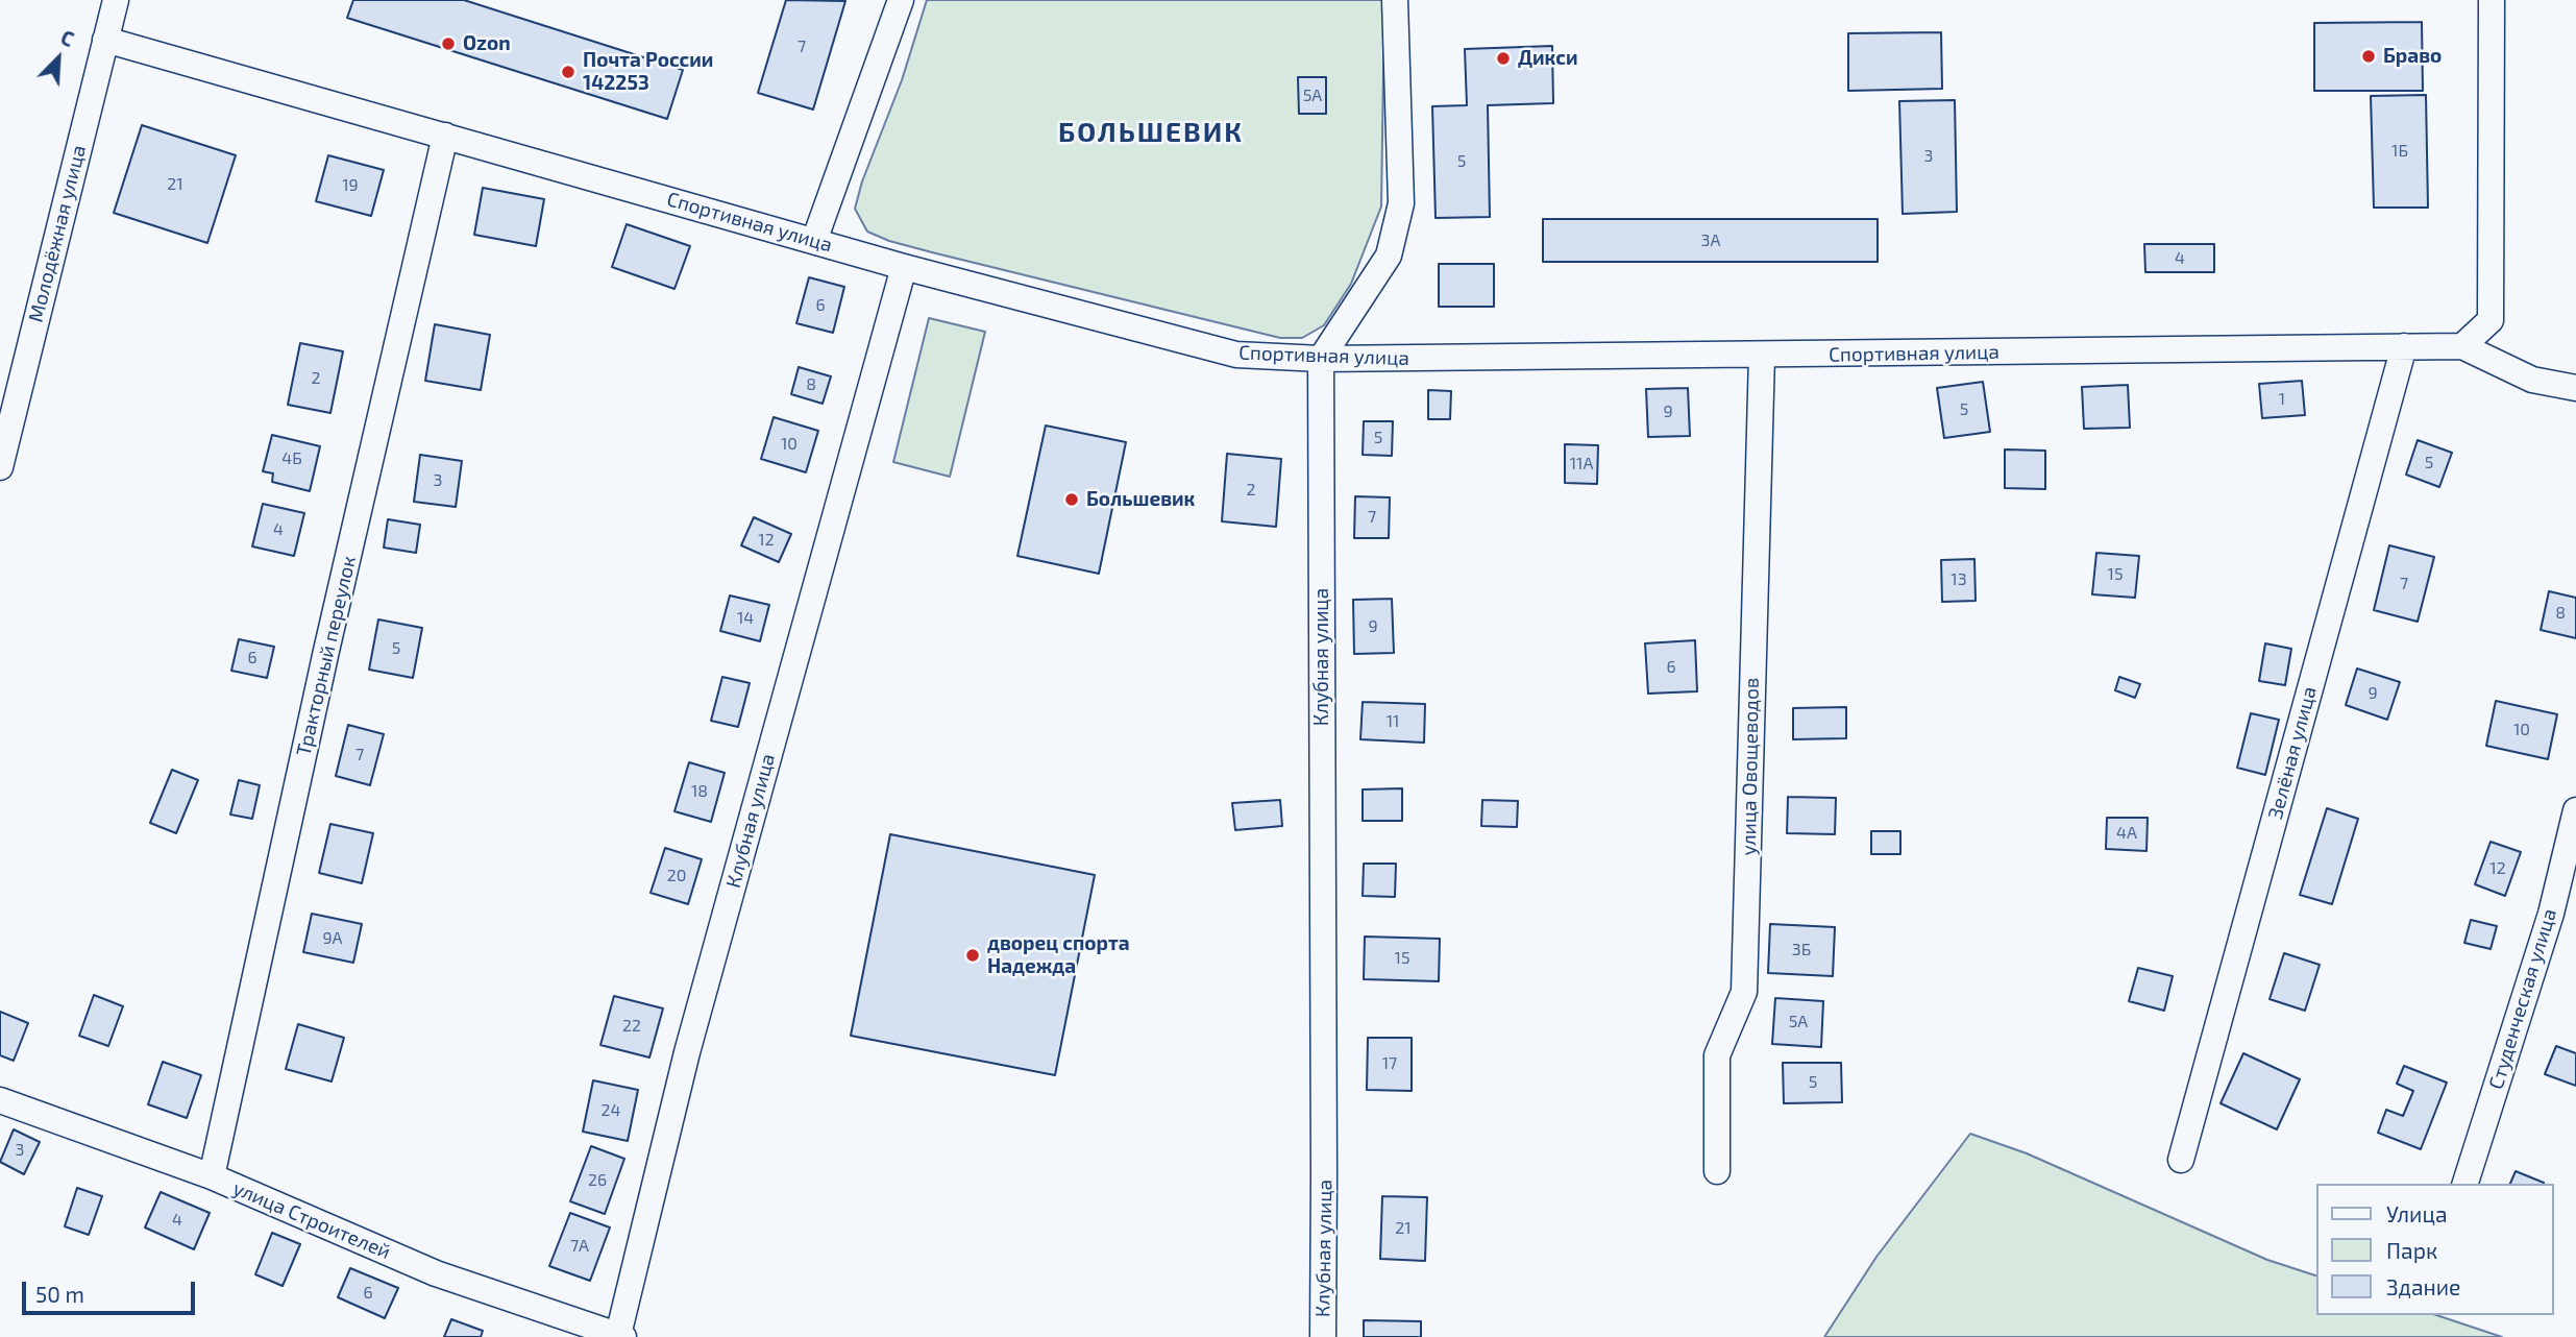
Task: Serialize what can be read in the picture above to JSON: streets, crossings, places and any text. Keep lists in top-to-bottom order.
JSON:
{
  "streets": {
    "street": [
      "Спортивная улица",
      "Молодёжная улица",
      "Тракторный переулок",
      "Клубная улица",
      "Зелёная улица",
      "улица Овощеводов",
      "Студенческая улица",
      "улица Строителей"
    ]
  },
  "crossings": [
    ["Спортивная улица", "Молодёжная улица"],
    ["Спортивная улица", "Тракторный переулок"],
    ["Спортивная улица", "Клубная улица"],
    ["Спортивная улица", "Зелёная улица"],
    ["Спортивная улица", "улица Овощеводов"],
    ["Тракторный переулок", "улица Строителей"],
    ["Клубная улица", "улица Строителей"]
  ],
  "districts": ["БОЛЬШЕВИК"],
  "places": [
    "Ozon",
    "Браво",
    "Дикси",
    "Почта России 142253",
    "Большевик",
    "дворец спорта Надежда"
  ],
  "house_numbers": [
    "7",
    "5А",
    "1Б",
    "3",
    "5",
    "21",
    "19",
    "3А",
    "4",
    "6",
    "2",
    "8",
    "1",
    "5",
    "9",
    "5",
    "10",
    "4Б",
    "5",
    "11А",
    "3",
    "2",
    "7",
    "4",
    "12",
    "15",
    "13",
    "7",
    "8",
    "14",
    "9",
    "5",
    "6",
    "6",
    "9",
    "11",
    "10",
    "7",
    "18",
    "4А",
    "12",
    "20",
    "9А",
    "3Б",
    "15",
    "5А",
    "22",
    "17",
    "5",
    "24",
    "3",
    "26",
    "4",
    "21",
    "7А",
    "6"
  ],
  "legend": ["Улица", "Парк", "Здание"],
  "scale_bar": "50 m",
  "north": "top right"
}
